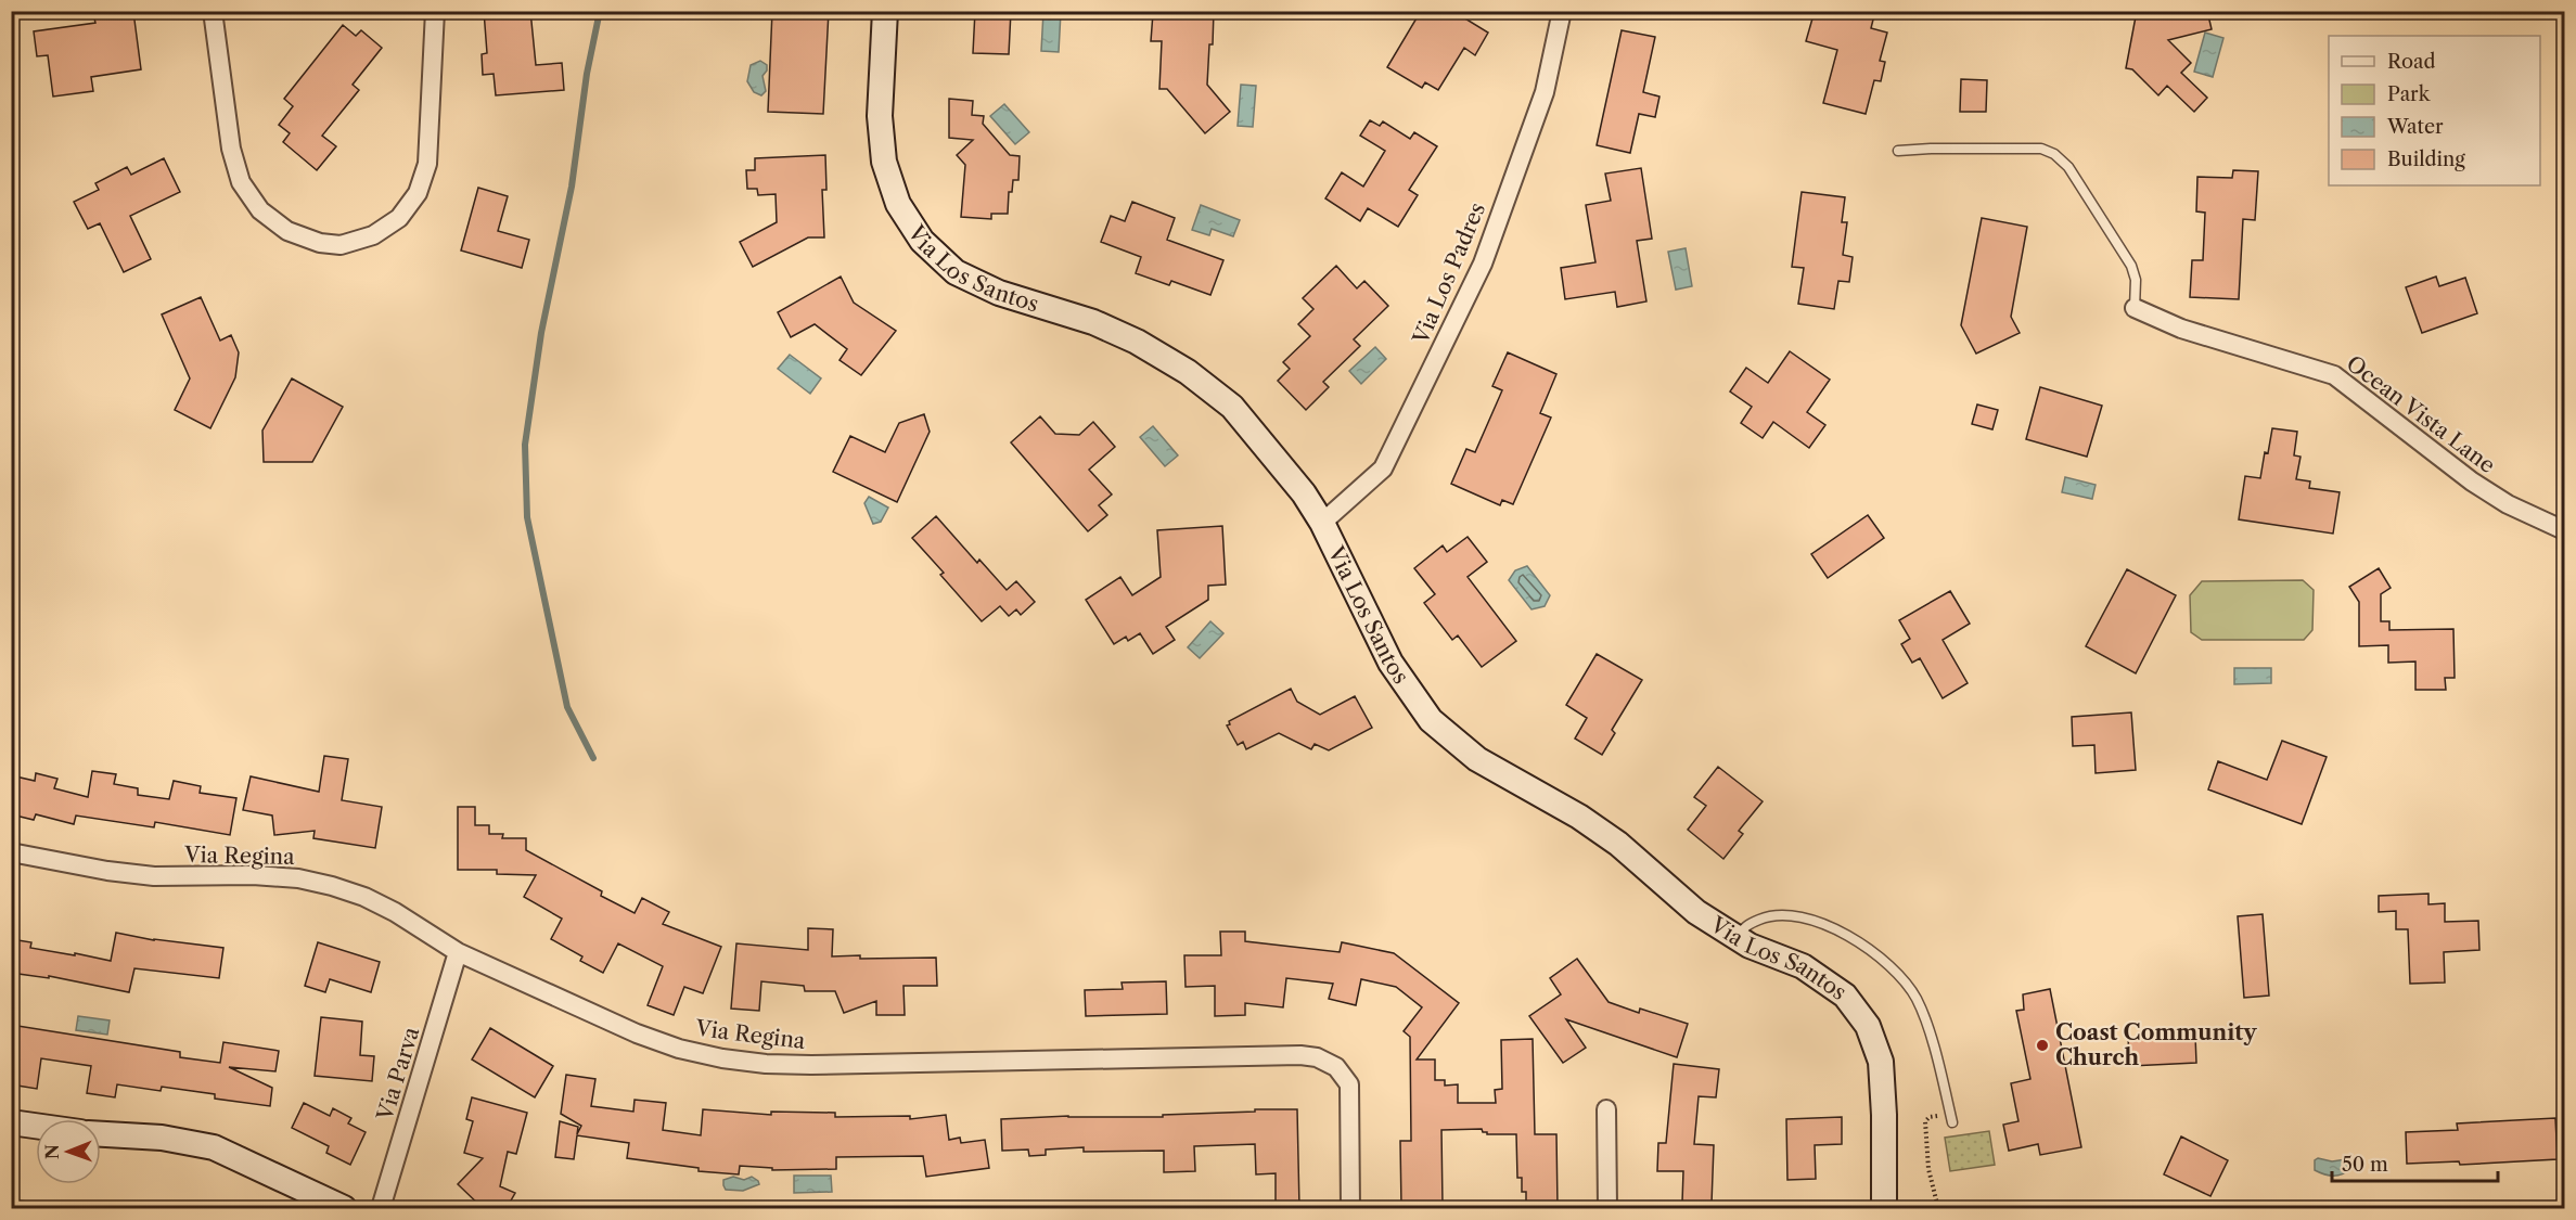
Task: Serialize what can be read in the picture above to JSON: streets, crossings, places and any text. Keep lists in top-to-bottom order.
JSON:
{
  "streets": {
    "street": [
      "Via Los Santos",
      "Via Los Padres",
      "Ocean Vista Lane",
      "Via Regina",
      "Via Parva"
    ]
  },
  "crossings": [
    ["Via Los Santos", "Via Los Padres"],
    ["Via Regina", "Via Parva"]
  ],
  "places": ["Coast Community Church"],
  "legend": [
    "Road",
    "Park",
    "Water",
    "Building"
  ],
  "scale_bar": "50 m",
  "north": "left"
}
